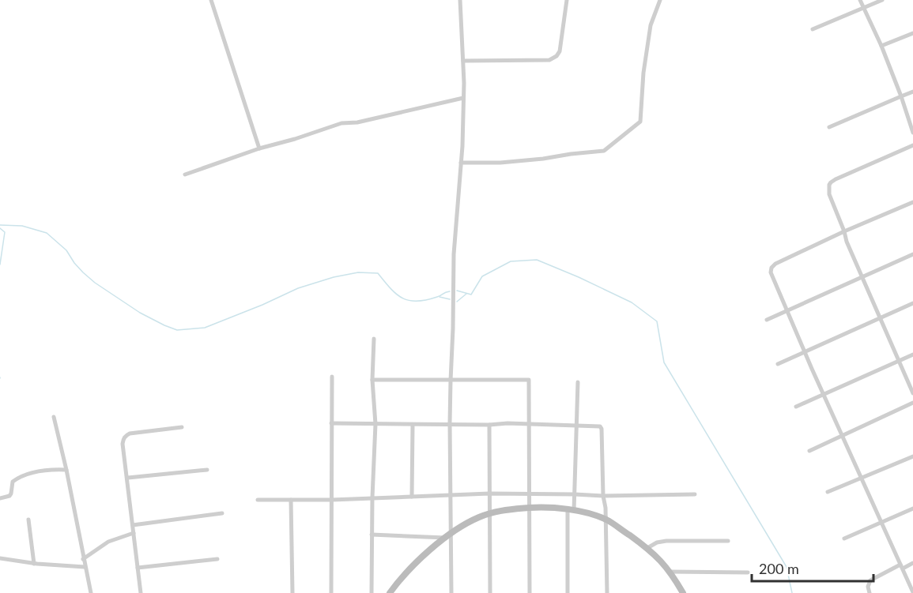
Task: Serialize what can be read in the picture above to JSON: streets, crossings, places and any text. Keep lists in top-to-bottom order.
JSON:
{
  "scale_bar": "200 m"
}
